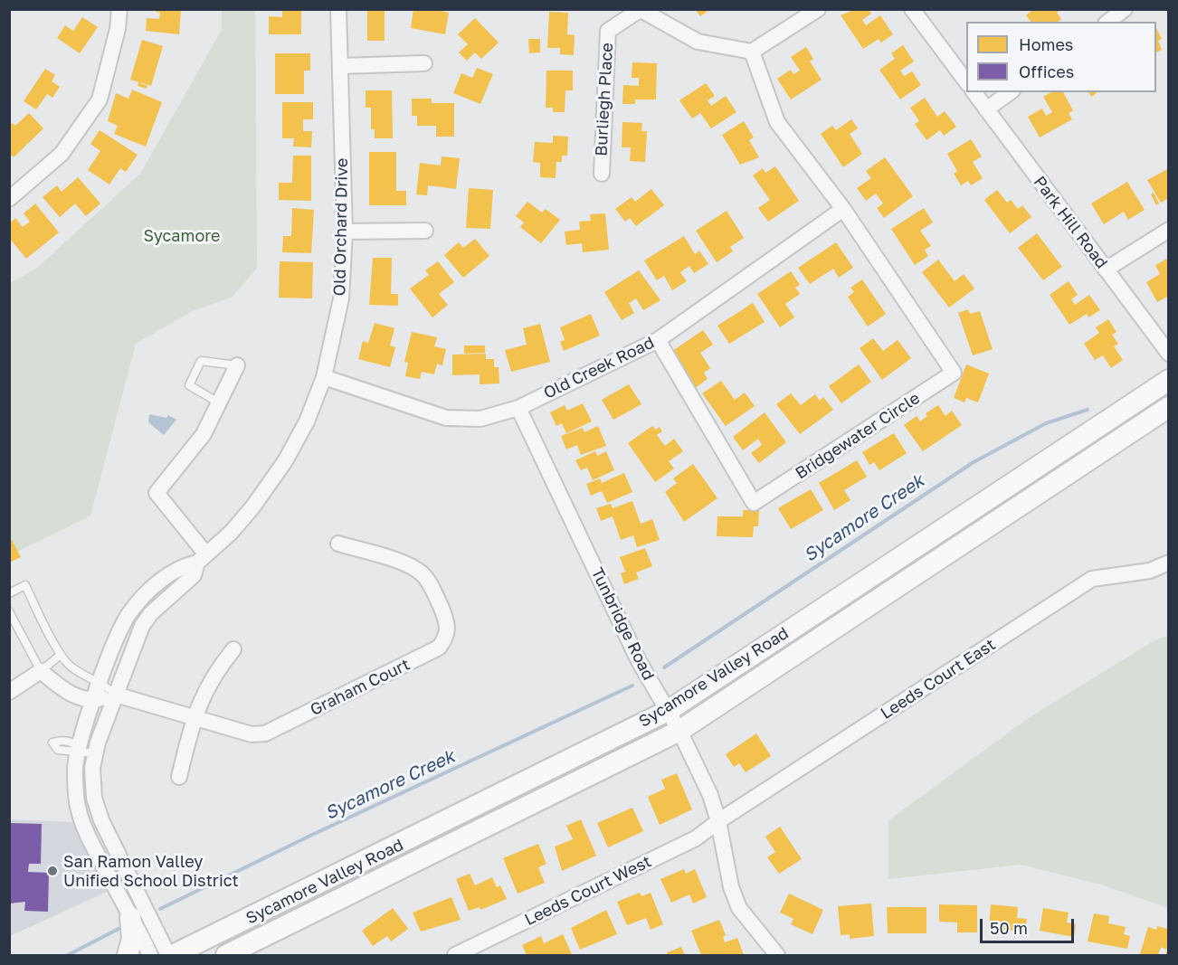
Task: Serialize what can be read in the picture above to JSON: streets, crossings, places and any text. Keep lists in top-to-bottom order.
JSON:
{
  "streets": {
    "main road": ["Sycamore Valley Road"],
    "street": [
      "Burliegh Place",
      "Park Hill Road",
      "Old Orchard Drive",
      "Old Creek Road",
      "Bridgewater Circle",
      "Tunbridge Road",
      "Leeds Court East",
      "Graham Court",
      "Leeds Court West"
    ]
  },
  "crossings": [
    ["Old Orchard Drive", "Old Creek Road"],
    ["Old Orchard Drive", "Graham Court"],
    ["Old Creek Road", "Bridgewater Circle"],
    ["Old Creek Road", "Tunbridge Road"],
    ["Tunbridge Road", "Sycamore Valley Road"],
    ["Tunbridge Road", "Leeds Court East"],
    ["Tunbridge Road", "Leeds Court West"],
    ["Leeds Court East", "Leeds Court West"]
  ],
  "water": ["Sycamore Creek"],
  "parks": ["Sycamore"],
  "places": ["San Ramon Valley Unified School District"],
  "legend": ["Homes", "Offices"],
  "scale_bar": "50 m"
}
